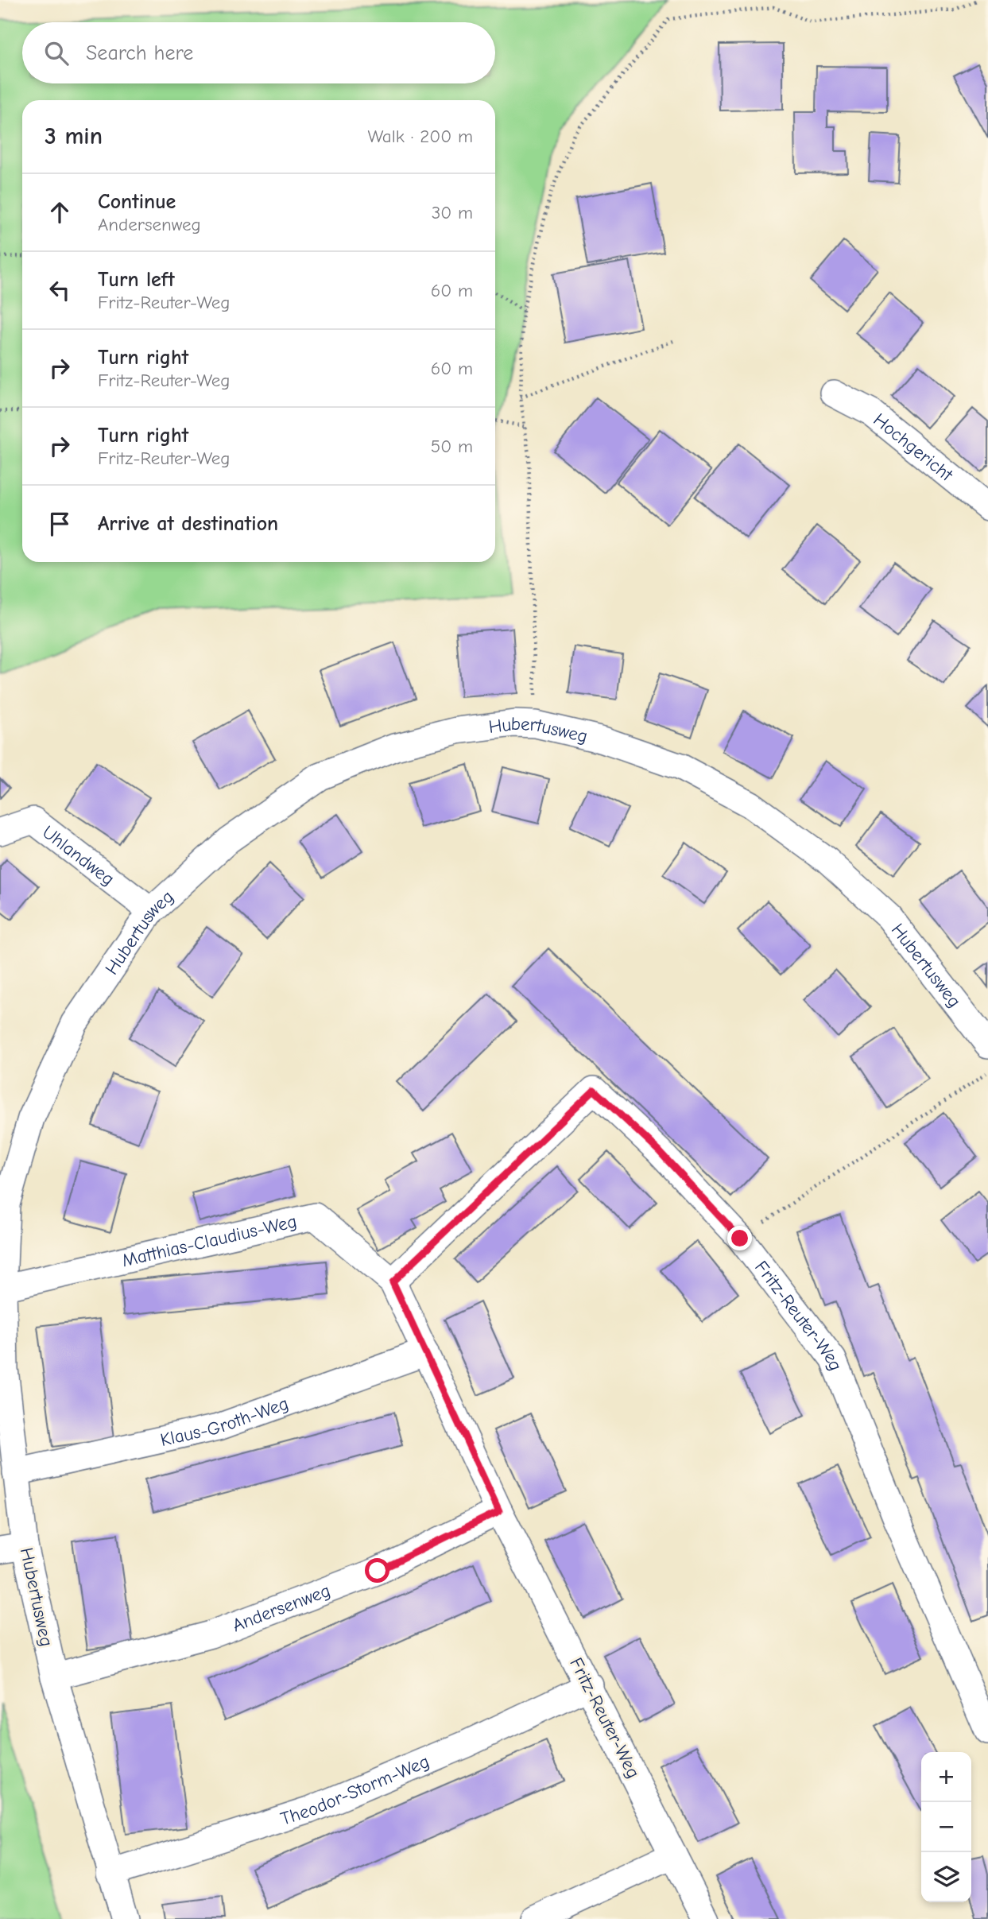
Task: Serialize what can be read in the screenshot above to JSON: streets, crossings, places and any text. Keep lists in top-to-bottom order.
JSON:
{
  "streets": {
    "street": [
      "Hochgericht",
      "Hubertusweg",
      "Uhlandweg",
      "Matthias-Claudius-Weg",
      "Fritz-Reuter-Weg",
      "Klaus-Groth-Weg",
      "Andersenweg",
      "Theodor-Storm-Weg"
    ]
  },
  "crossings": [
    ["Hubertusweg", "Uhlandweg"],
    ["Hubertusweg", "Matthias-Claudius-Weg"],
    ["Hubertusweg", "Klaus-Groth-Weg"],
    ["Hubertusweg", "Andersenweg"],
    ["Hubertusweg", "Theodor-Storm-Weg"],
    ["Matthias-Claudius-Weg", "Fritz-Reuter-Weg"],
    ["Fritz-Reuter-Weg", "Klaus-Groth-Weg"],
    ["Fritz-Reuter-Weg", "Andersenweg"],
    ["Fritz-Reuter-Weg", "Theodor-Storm-Weg"]
  ],
  "page": {
    "search": "Search here",
    "heading": ["3 min", "Walk · 200 m"],
    "list": [
      ["Continue", "Andersenweg", "30 m"],
      ["Turn left", "Fritz-Reuter-Weg", "60 m"],
      ["Turn right", "Fritz-Reuter-Weg", "60 m"],
      ["Turn right", "Fritz-Reuter-Weg", "50 m"],
      "Arrive at destination"
    ],
    "map_buttons": ["+", "−"]
  }
}
